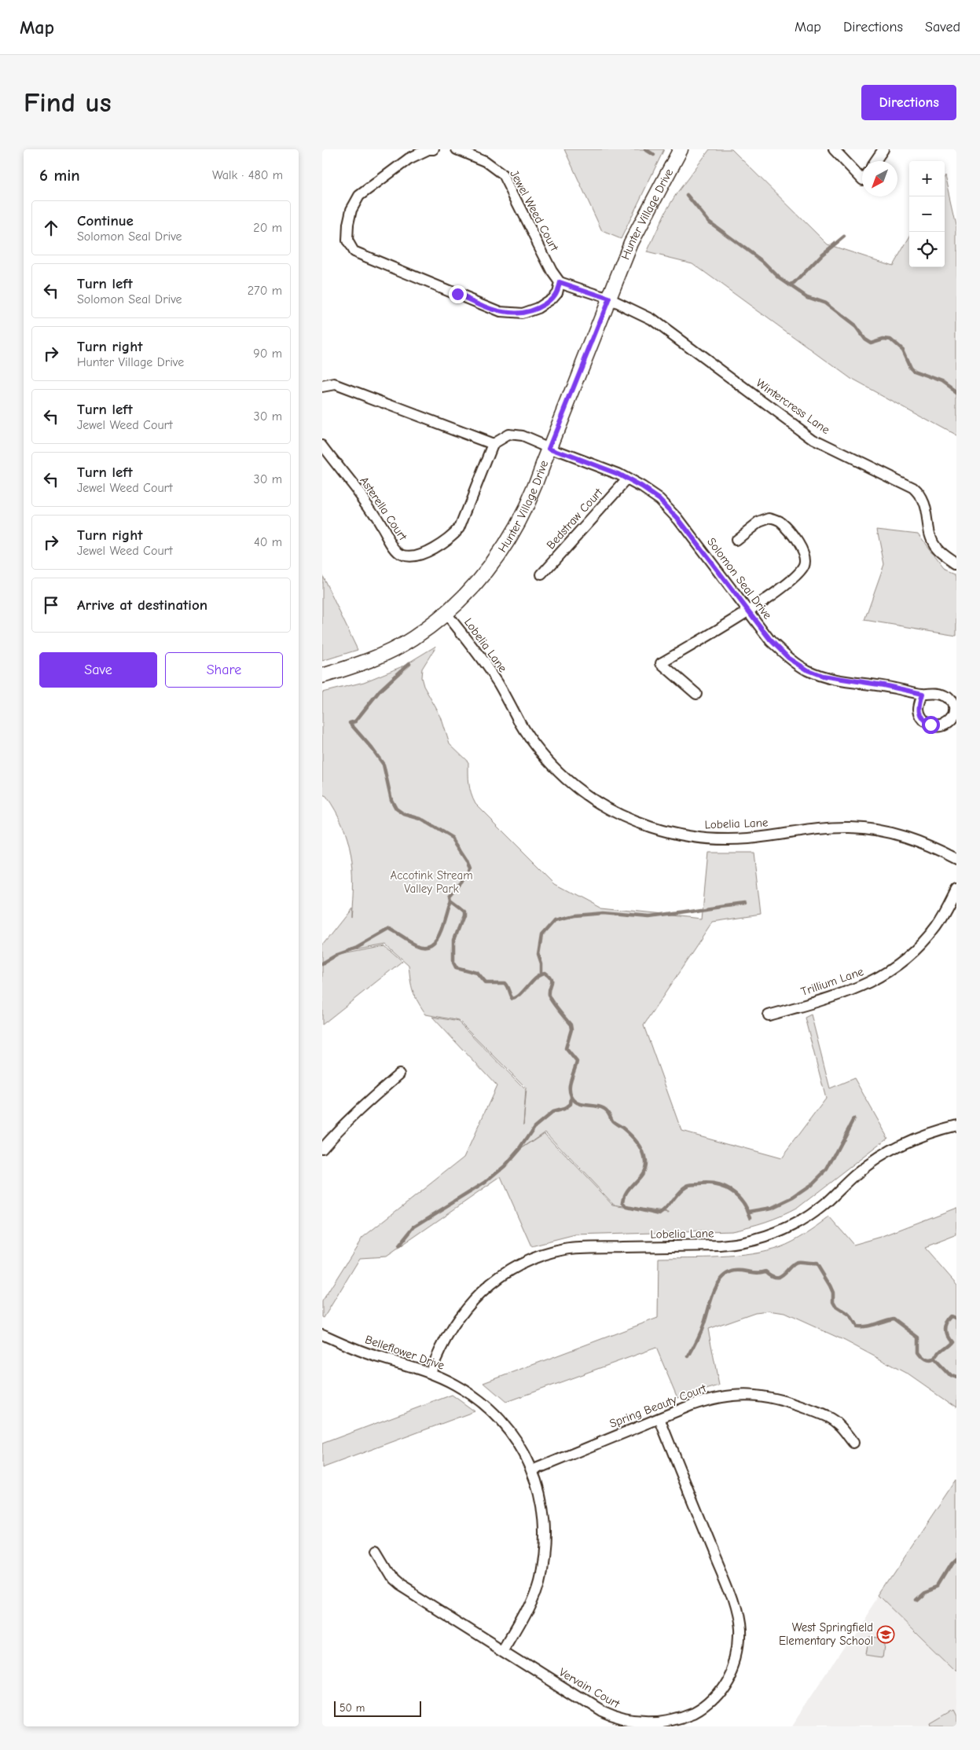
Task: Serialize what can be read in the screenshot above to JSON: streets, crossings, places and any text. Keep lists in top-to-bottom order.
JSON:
{
  "streets": {
    "street": [
      "Jewel Weed Court",
      "Hunter Village Drive",
      "Wintercress Lane",
      "Asterella Court",
      "Bedstraw Court",
      "Solomon Seal Drive",
      "Lobelia Lane",
      "Trillium Lane",
      "Belleflower Drive",
      "Spring Beauty Court",
      "Vervain Court"
    ]
  },
  "crossings": [
    ["Hunter Village Drive", "Wintercress Lane"],
    ["Hunter Village Drive", "Solomon Seal Drive"],
    ["Hunter Village Drive", "Lobelia Lane"],
    ["Bedstraw Court", "Solomon Seal Drive"],
    ["Lobelia Lane", "Belleflower Drive"],
    ["Belleflower Drive", "Spring Beauty Court"],
    ["Belleflower Drive", "Vervain Court"],
    ["Spring Beauty Court", "Vervain Court"]
  ],
  "parks": ["Accotink Stream Valley Park"],
  "places": {
    "school or university": ["West Springfield Elementary School"]
  },
  "scale_bar": "50 m",
  "north": "bottom left",
  "page": {
    "header": "Map",
    "nav": ["Map", "Directions", "Saved"],
    "buttons": [
      "Directions",
      ["Save", "Share"]
    ],
    "title": "Find us",
    "heading": ["6 min", "Walk · 480 m"],
    "map_buttons": ["+", "−"],
    "list": [
      ["Continue", "Solomon Seal Drive", "20 m"],
      ["Turn left", "Solomon Seal Drive", "270 m"],
      ["Turn right", "Hunter Village Drive", "90 m"],
      ["Turn left", "Jewel Weed Court", "30 m"],
      ["Turn left", "Jewel Weed Court", "30 m"],
      ["Turn right", "Jewel Weed Court", "40 m"],
      "Arrive at destination"
    ],
    "scale": "50 m"
  }
}
